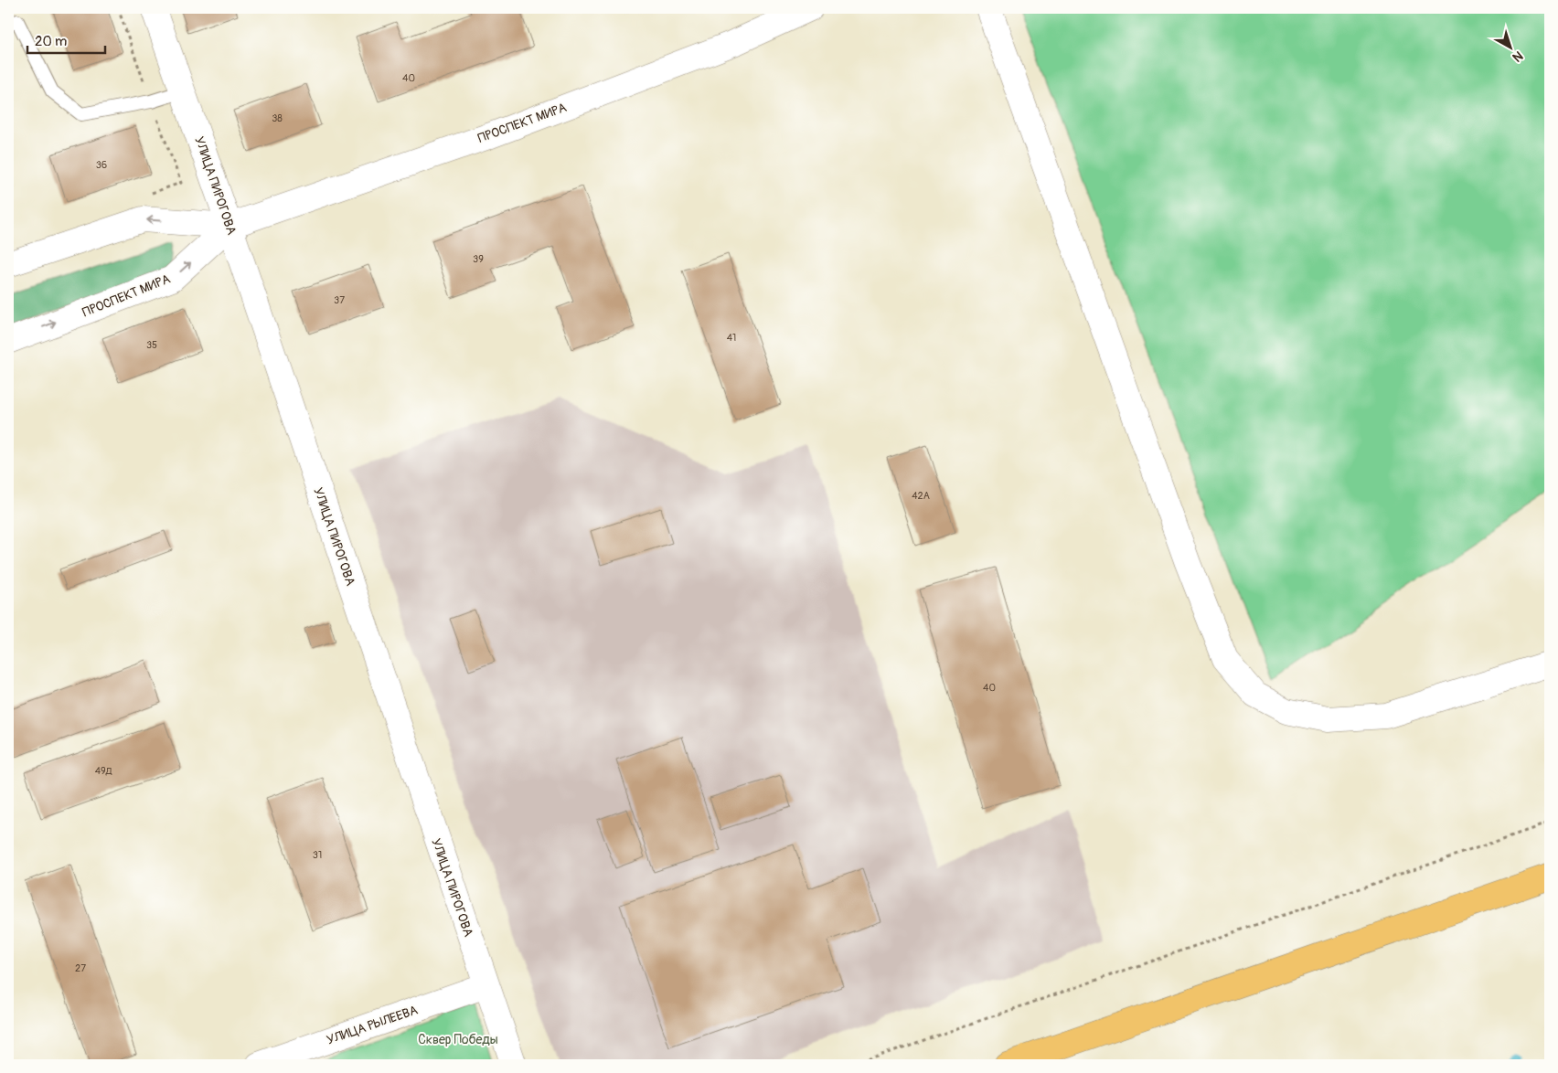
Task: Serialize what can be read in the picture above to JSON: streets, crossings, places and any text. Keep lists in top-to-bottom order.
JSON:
{
  "streets": {
    "street": ["ПРОСПЕКТ МИРА", "УЛИЦА ПИРОГОВА", "УЛИЦА РЫЛЕЕВА"]
  },
  "crossings": [
    ["ПРОСПЕКТ МИРА", "УЛИЦА ПИРОГОВА"],
    ["УЛИЦА ПИРОГОВА", "УЛИЦА РЫЛЕЕВА"]
  ],
  "parks": ["Сквер Победы"],
  "house_numbers": [
    "40",
    "38",
    "36",
    "39",
    "37",
    "41",
    "35",
    "42А",
    "40",
    "49Д",
    "31",
    "27"
  ],
  "scale_bar": "20 m",
  "north": "bottom right"
}
